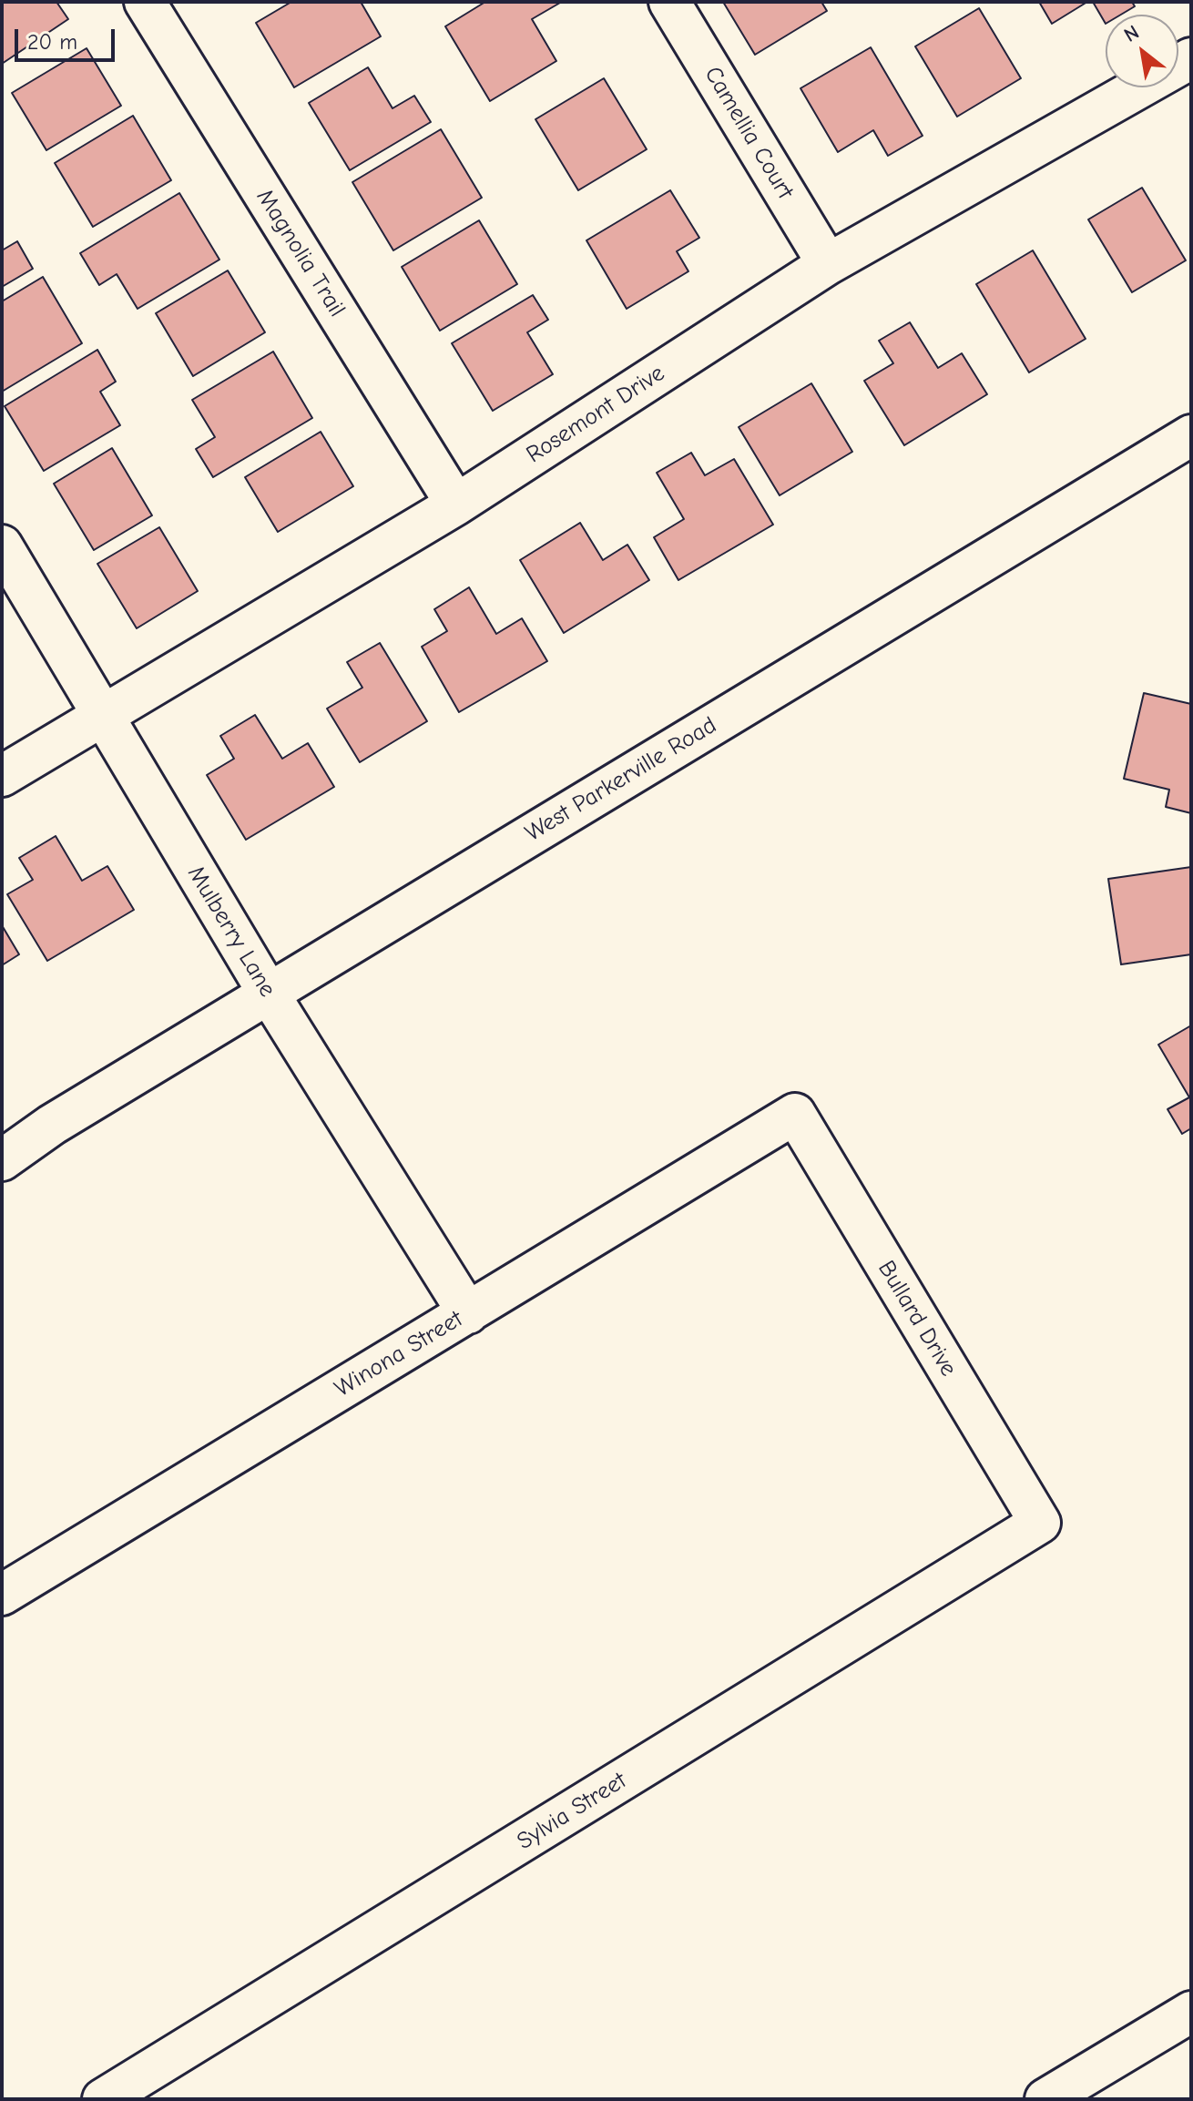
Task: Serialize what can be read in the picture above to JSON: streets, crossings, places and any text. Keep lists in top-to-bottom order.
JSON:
{
  "streets": {
    "street": [
      "Camellia Court",
      "Magnolia Trail",
      "Rosemont Drive",
      "West Parkerville Road",
      "Mulberry Lane",
      "Bullard Drive",
      "Winona Street",
      "Sylvia Street"
    ]
  },
  "crossings": [
    ["Camellia Court", "Rosemont Drive"],
    ["Magnolia Trail", "Rosemont Drive"],
    ["Rosemont Drive", "Mulberry Lane"],
    ["West Parkerville Road", "Mulberry Lane"],
    ["Mulberry Lane", "Winona Street"],
    ["Bullard Drive", "Winona Street"],
    ["Bullard Drive", "Sylvia Street"]
  ],
  "scale_bar": "20 m",
  "north": "top left"
}
